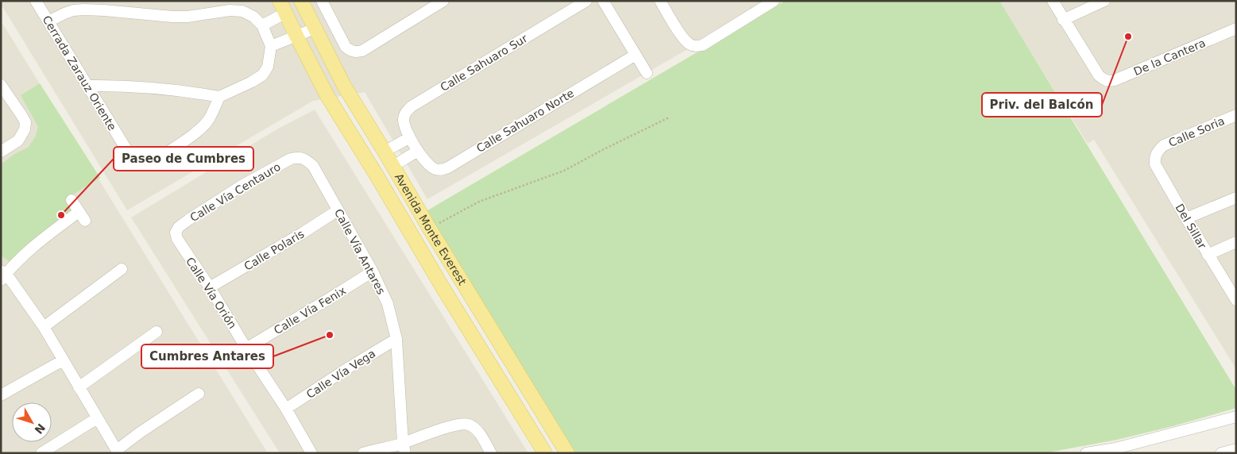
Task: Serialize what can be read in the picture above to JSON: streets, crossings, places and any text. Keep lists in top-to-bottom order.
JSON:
{
  "streets": {
    "main road": ["Avenida Monte Everest"],
    "street": [
      "De la Cantera",
      "Calle Sahuaro Sur",
      "Cerrada Zarauz Oriente",
      "Calle Sahuaro Norte",
      "Calle Soria",
      "Calle Vía Centauro",
      "Del Sillar",
      "Calle Polaris",
      "Calle Vía Antares",
      "Calle Vía Orión",
      "Calle Vía Fenix",
      "Calle Vía Vega"
    ]
  },
  "crossings": [
    ["Calle Sahuaro Sur", "Calle Sahuaro Norte"],
    ["Calle Soria", "Del Sillar"],
    ["Calle Vía Centauro", "Calle Vía Antares"],
    ["Calle Vía Centauro", "Calle Vía Orión"],
    ["Calle Polaris", "Calle Vía Antares"],
    ["Calle Polaris", "Calle Vía Orión"],
    ["Calle Vía Antares", "Calle Vía Fenix"],
    ["Calle Vía Antares", "Calle Vía Vega"],
    ["Calle Vía Orión", "Calle Vía Fenix"],
    ["Calle Vía Orión", "Calle Vía Vega"]
  ],
  "places": ["Priv. del Balcón", "Paseo de Cumbres", "Cumbres Antares"],
  "north": "bottom right"
}
